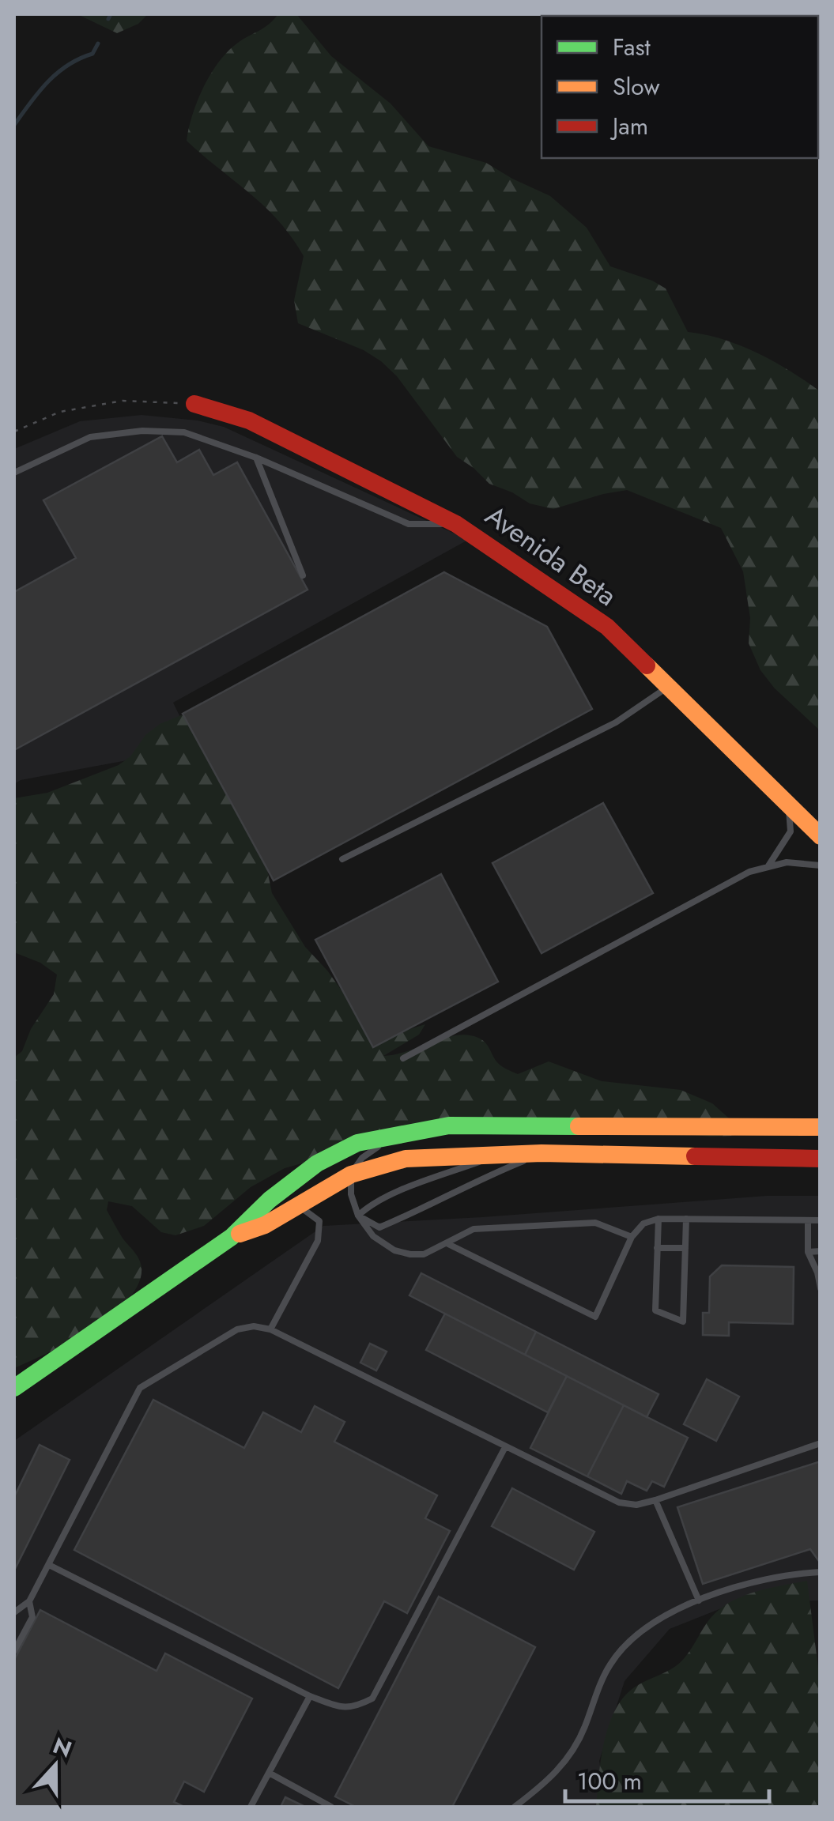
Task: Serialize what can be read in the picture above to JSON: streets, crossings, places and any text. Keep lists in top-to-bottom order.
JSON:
{
  "streets": {
    "main road": ["Avenida Beta"]
  },
  "legend": ["Fast", "Slow", "Jam"],
  "scale_bar": "100 m",
  "north": "top"
}
